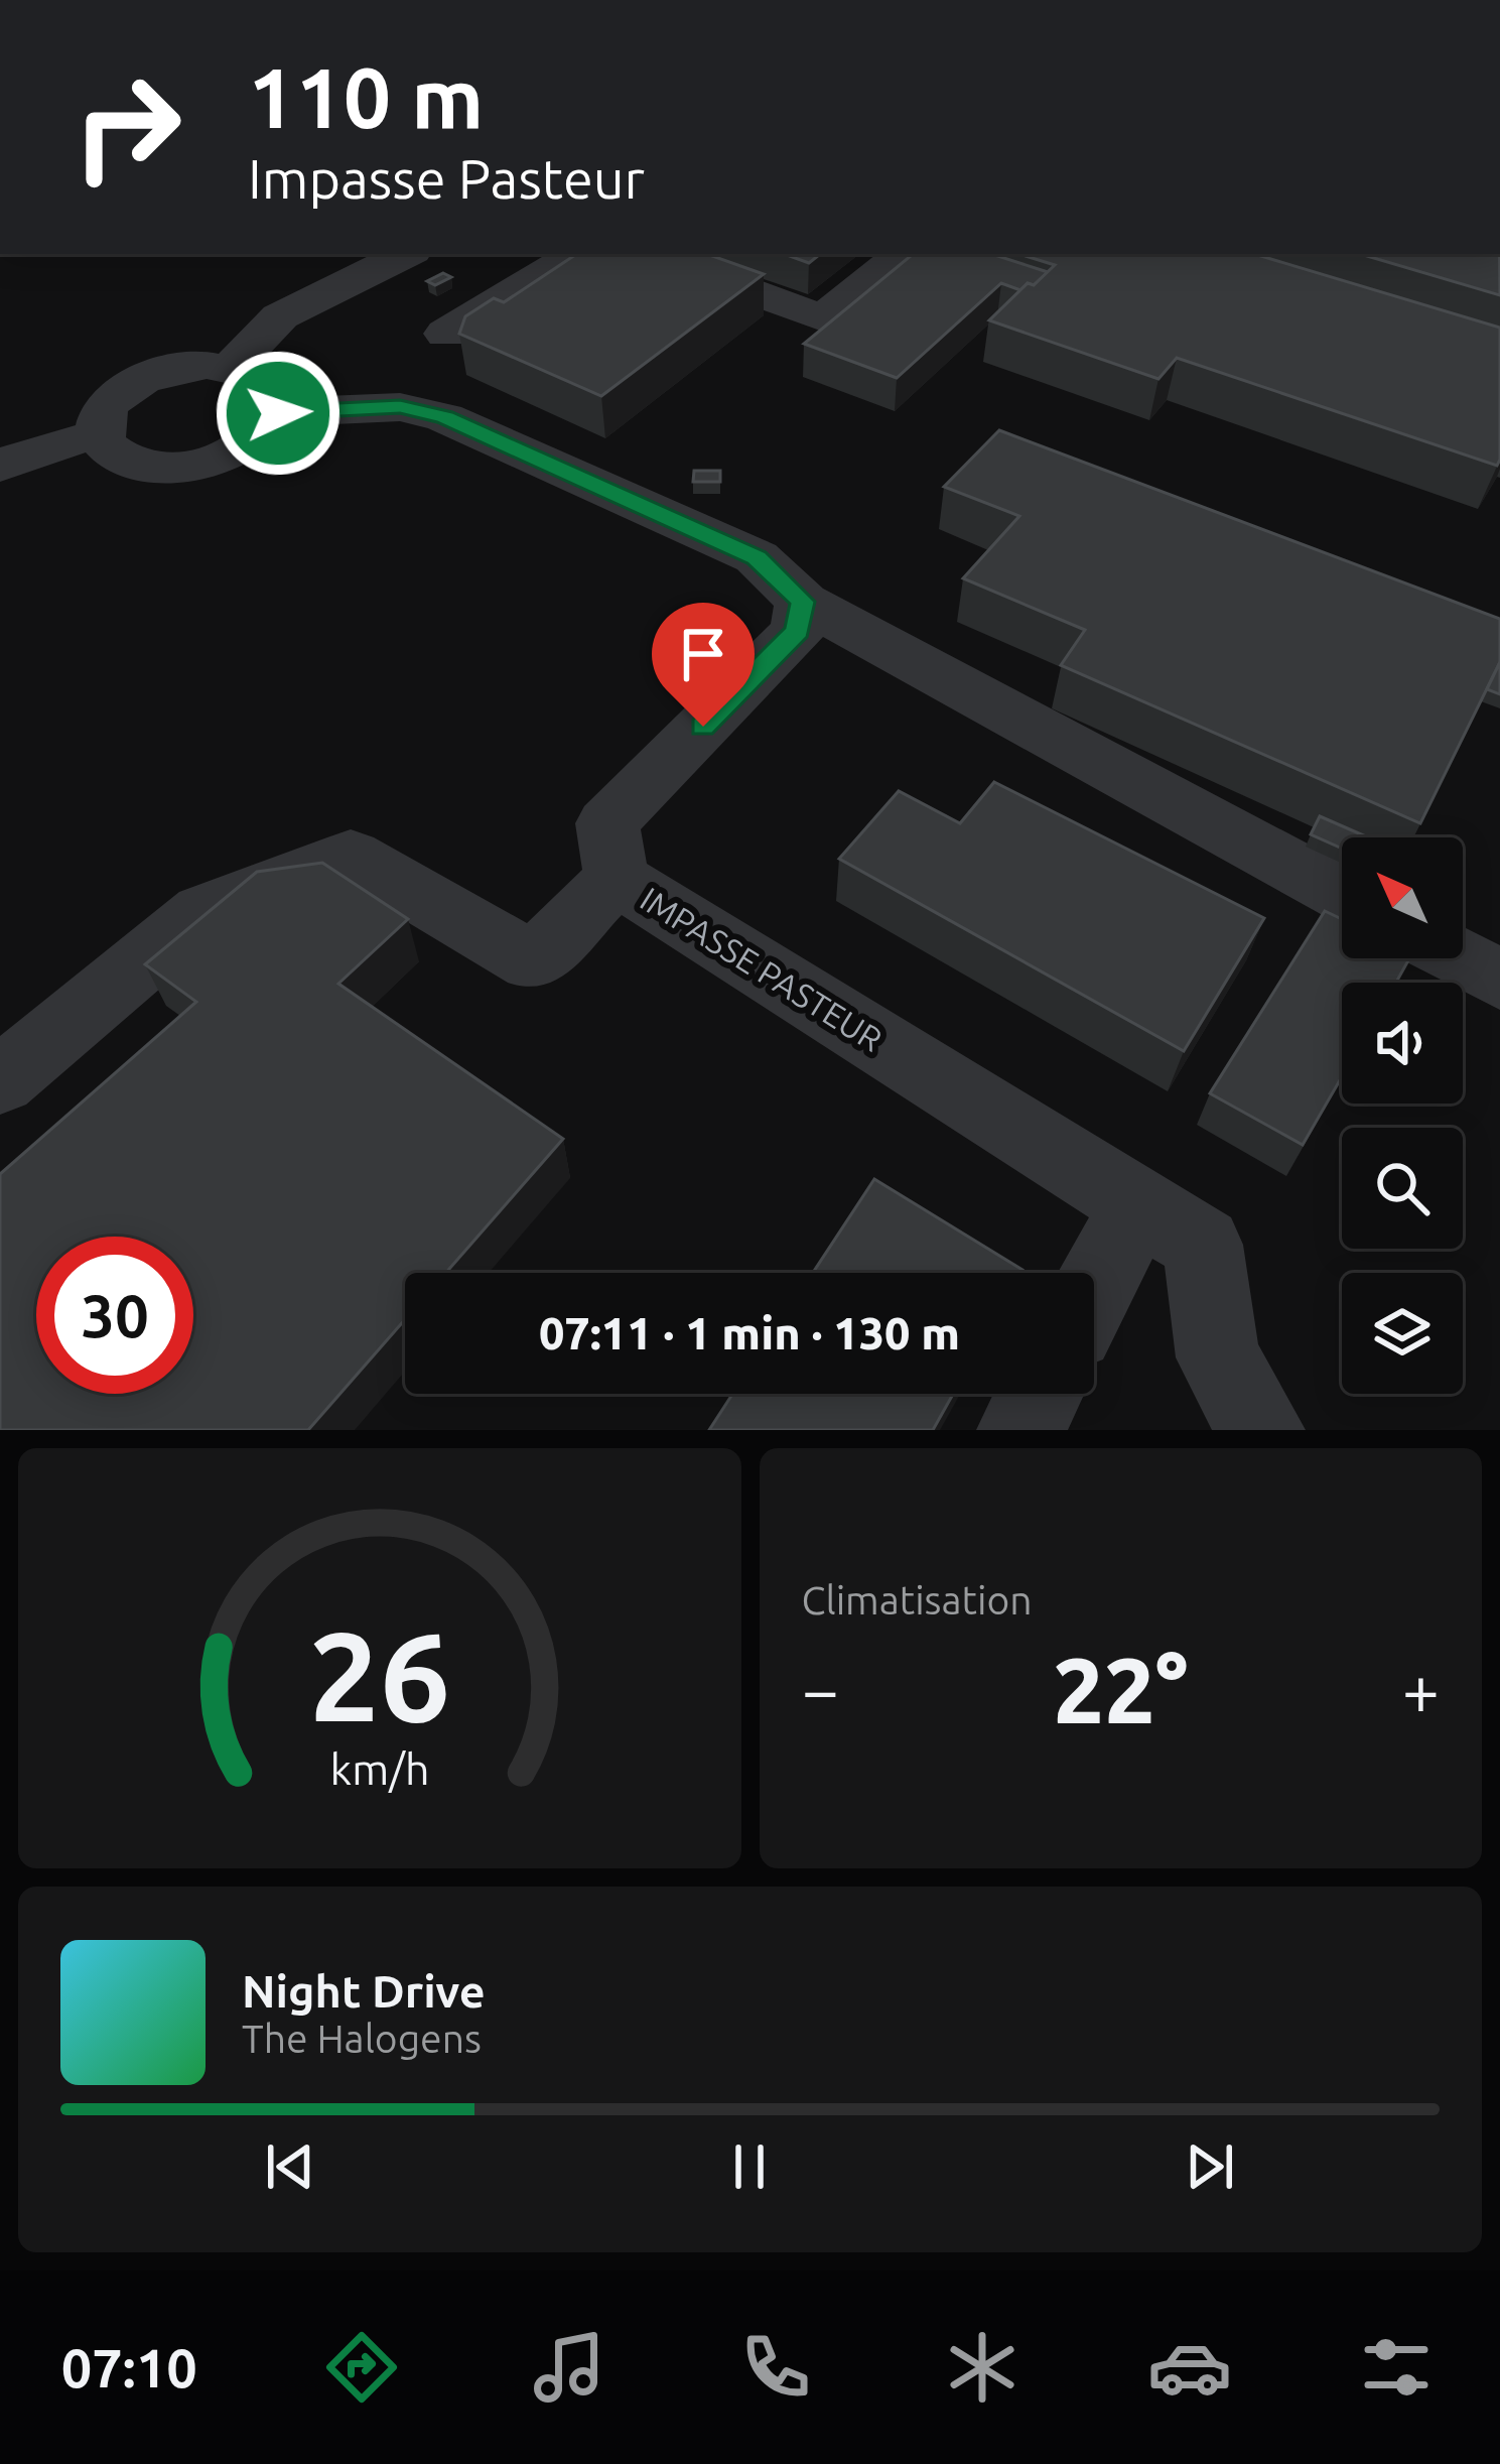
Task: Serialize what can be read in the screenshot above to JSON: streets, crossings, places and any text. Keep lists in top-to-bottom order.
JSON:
{
  "streets": {
    "street": ["IMPASSE PASTEUR"]
  },
  "north": "top left",
  "page": {
    "turn": ["110 m", "Impasse Pasteur"],
    "limit": "30",
    "trip": "07:11 · 1 min · 130 m",
    "tile": "Climatisation",
    "heat": ["−", "22°", "+"],
    "song": ["Night Drive", "The Halogens"],
    "tabs": "07:10",
    "gauge": ["26", "km/h"]
  }
}
